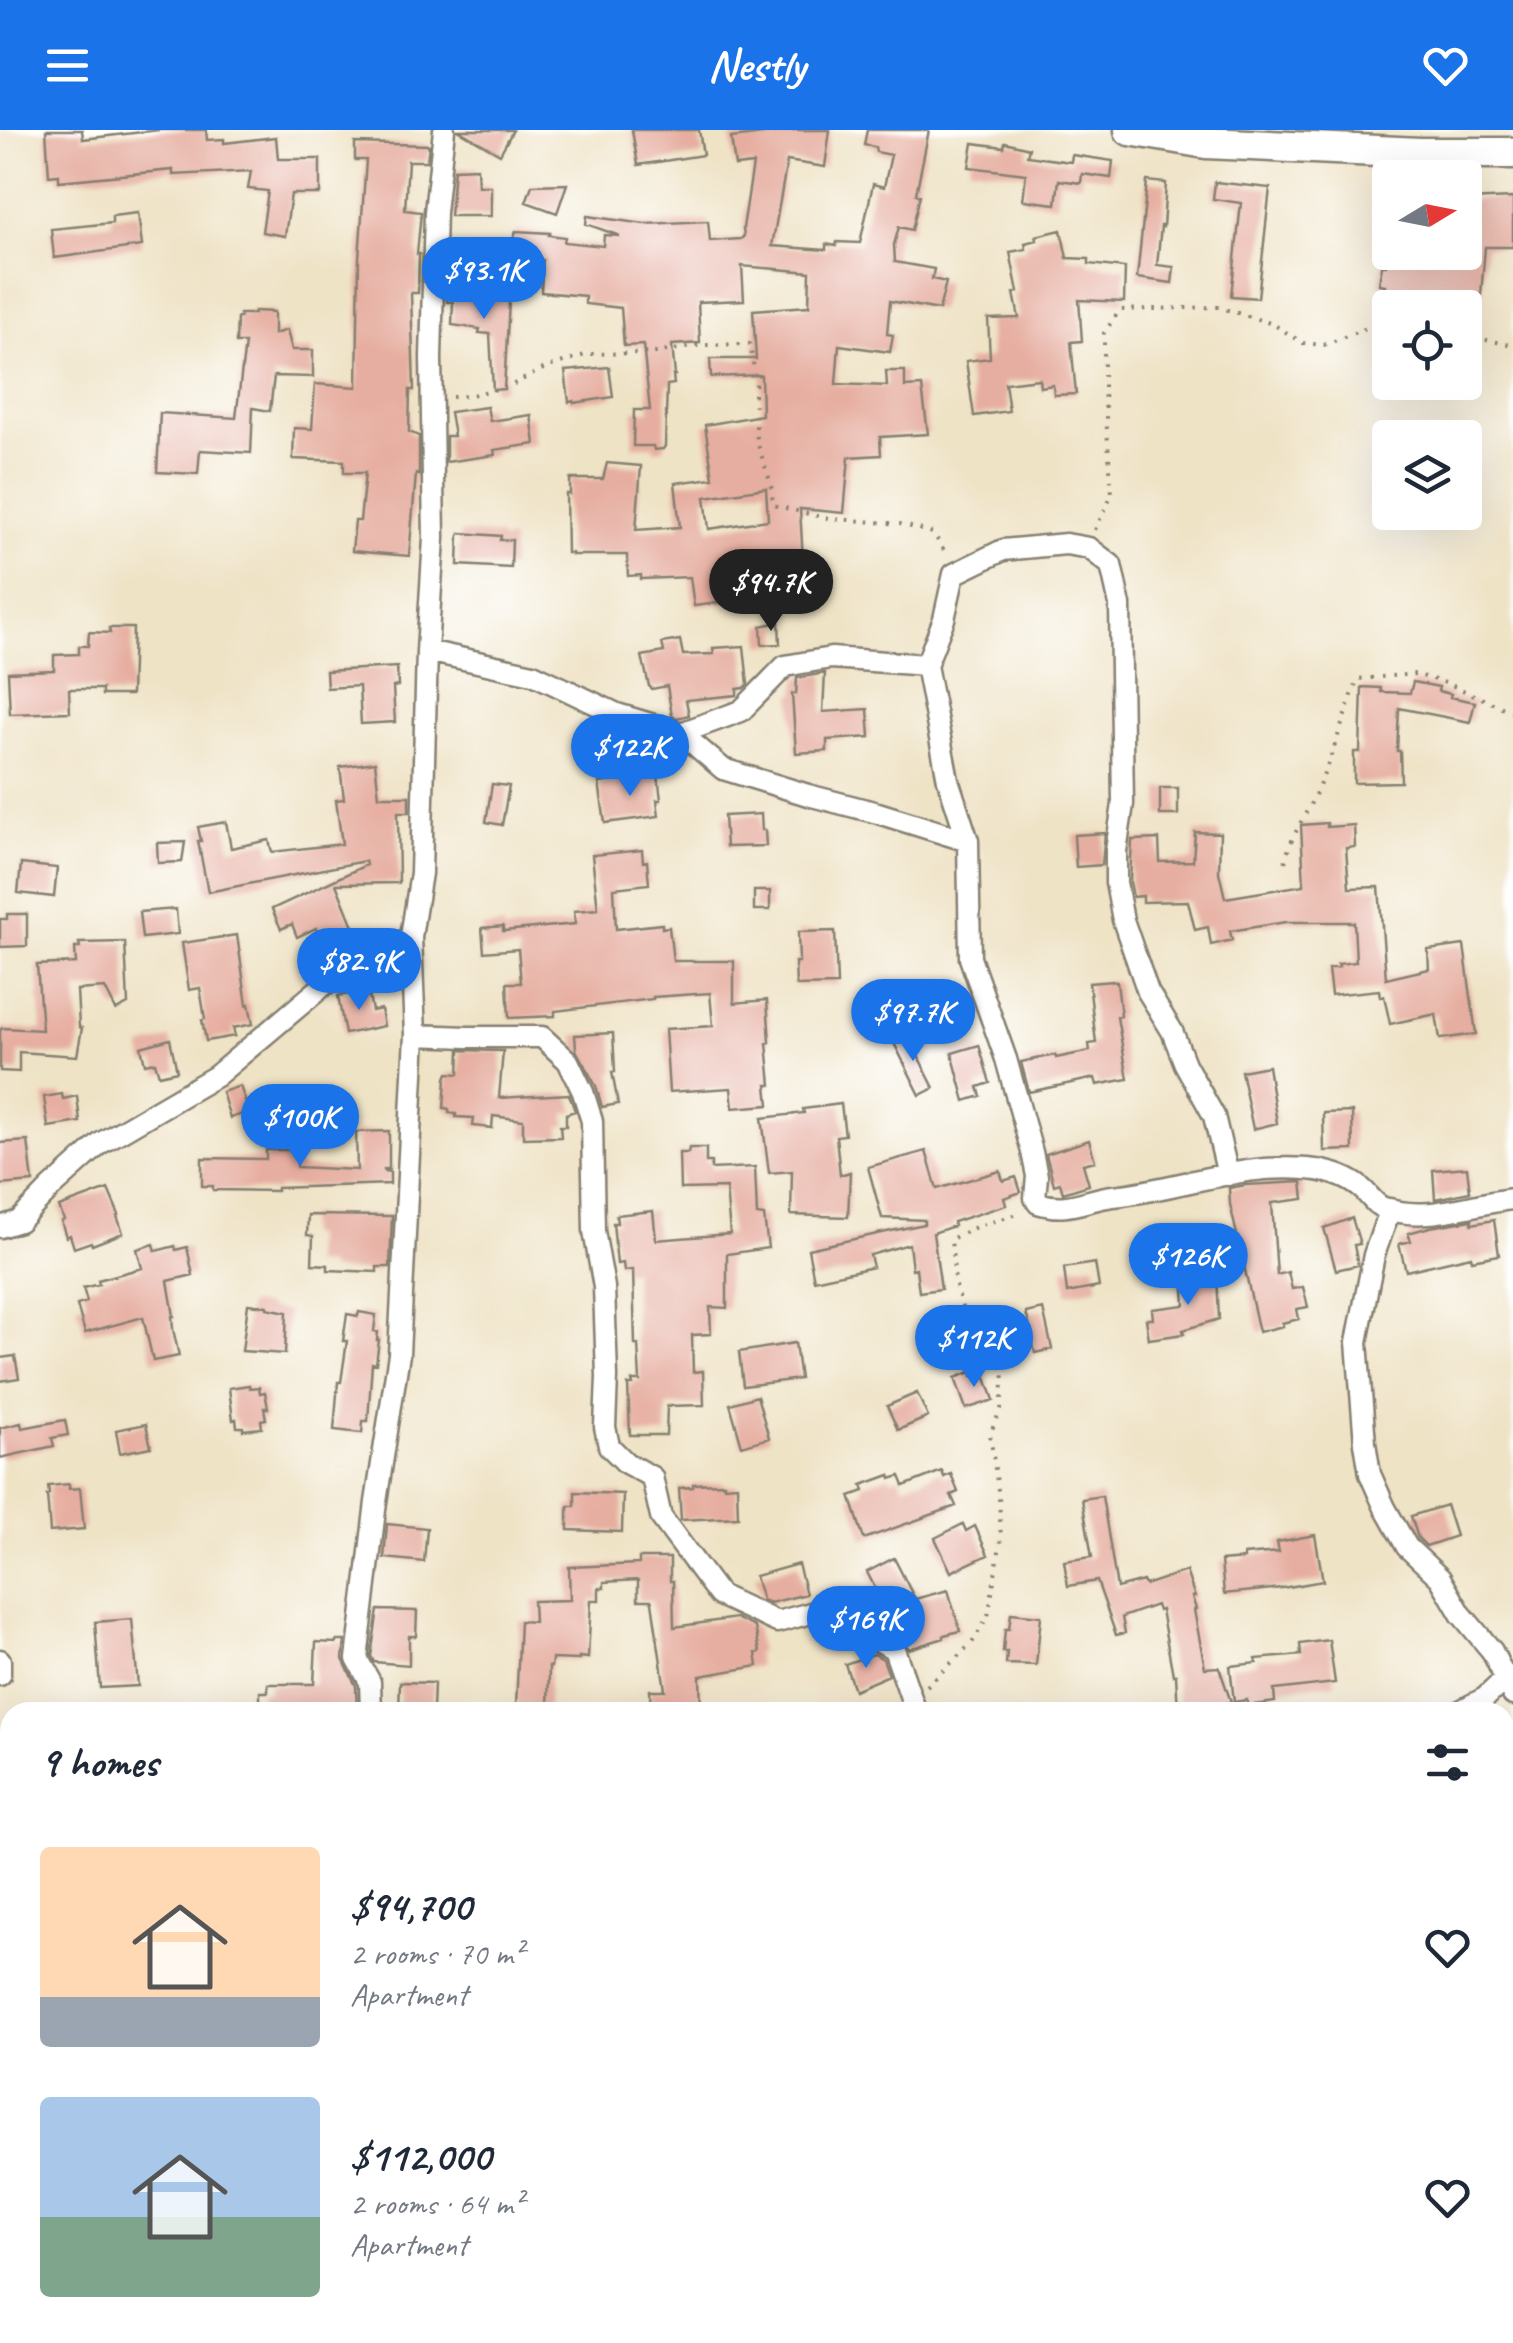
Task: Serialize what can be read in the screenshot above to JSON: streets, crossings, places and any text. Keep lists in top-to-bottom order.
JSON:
{
  "north": "right",
  "page": {
    "header": "Nestly",
    "price": [
      "$93.1K",
      "$94.7K",
      "$122K",
      "$82.9K",
      "$97.7K",
      "$100K",
      "$126K",
      "$112K",
      "$169K"
    ],
    "heading": "9 homes",
    "list": [
      {
        "name": "$94,700",
        "note": "2 rooms · 70 m² · Apartment"
      },
      {
        "name": "$112,000",
        "note": "2 rooms · 64 m² · Apartment"
      }
    ]
  }
}
